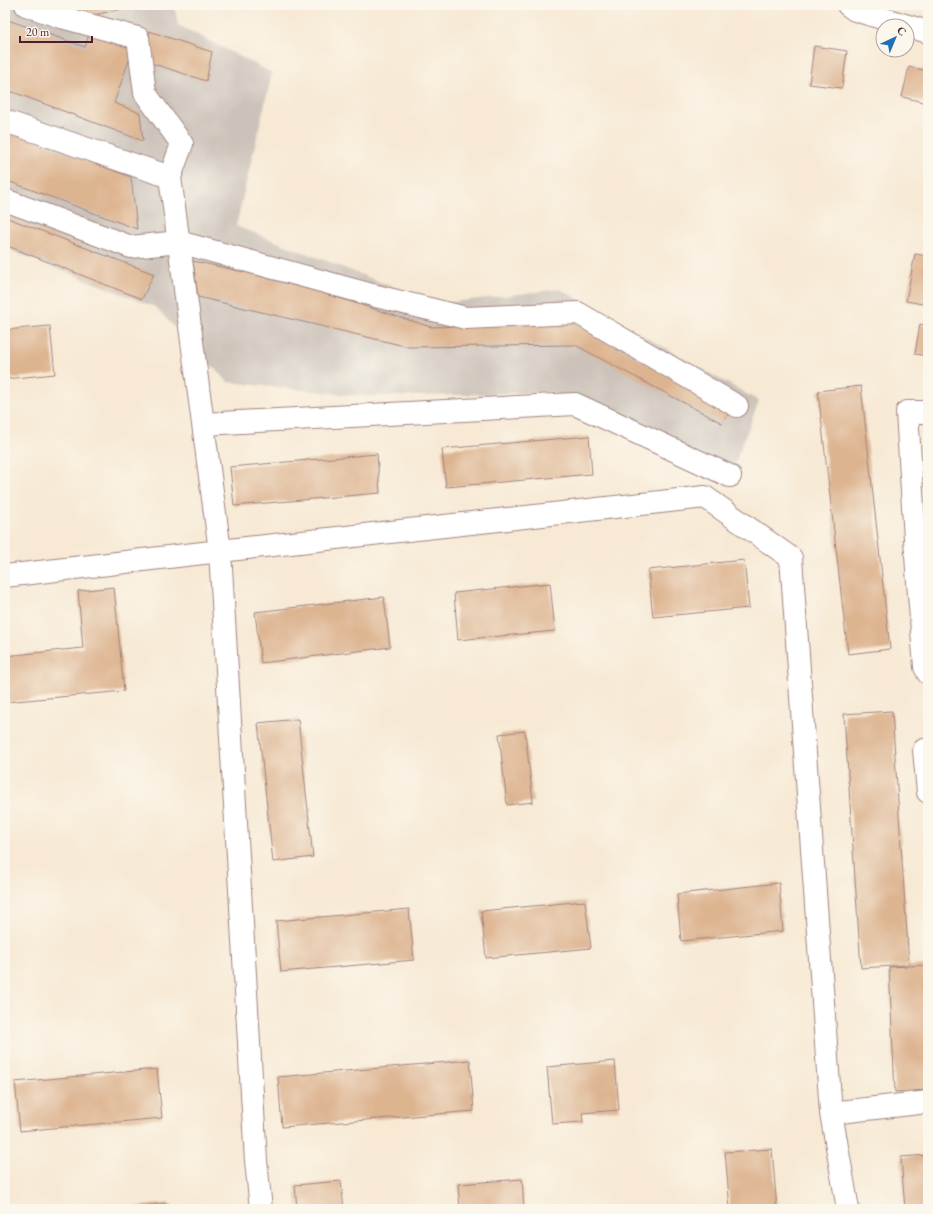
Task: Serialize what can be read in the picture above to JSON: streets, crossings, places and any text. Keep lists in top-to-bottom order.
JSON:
{
  "scale_bar": "20 m",
  "north": "top right"
}
